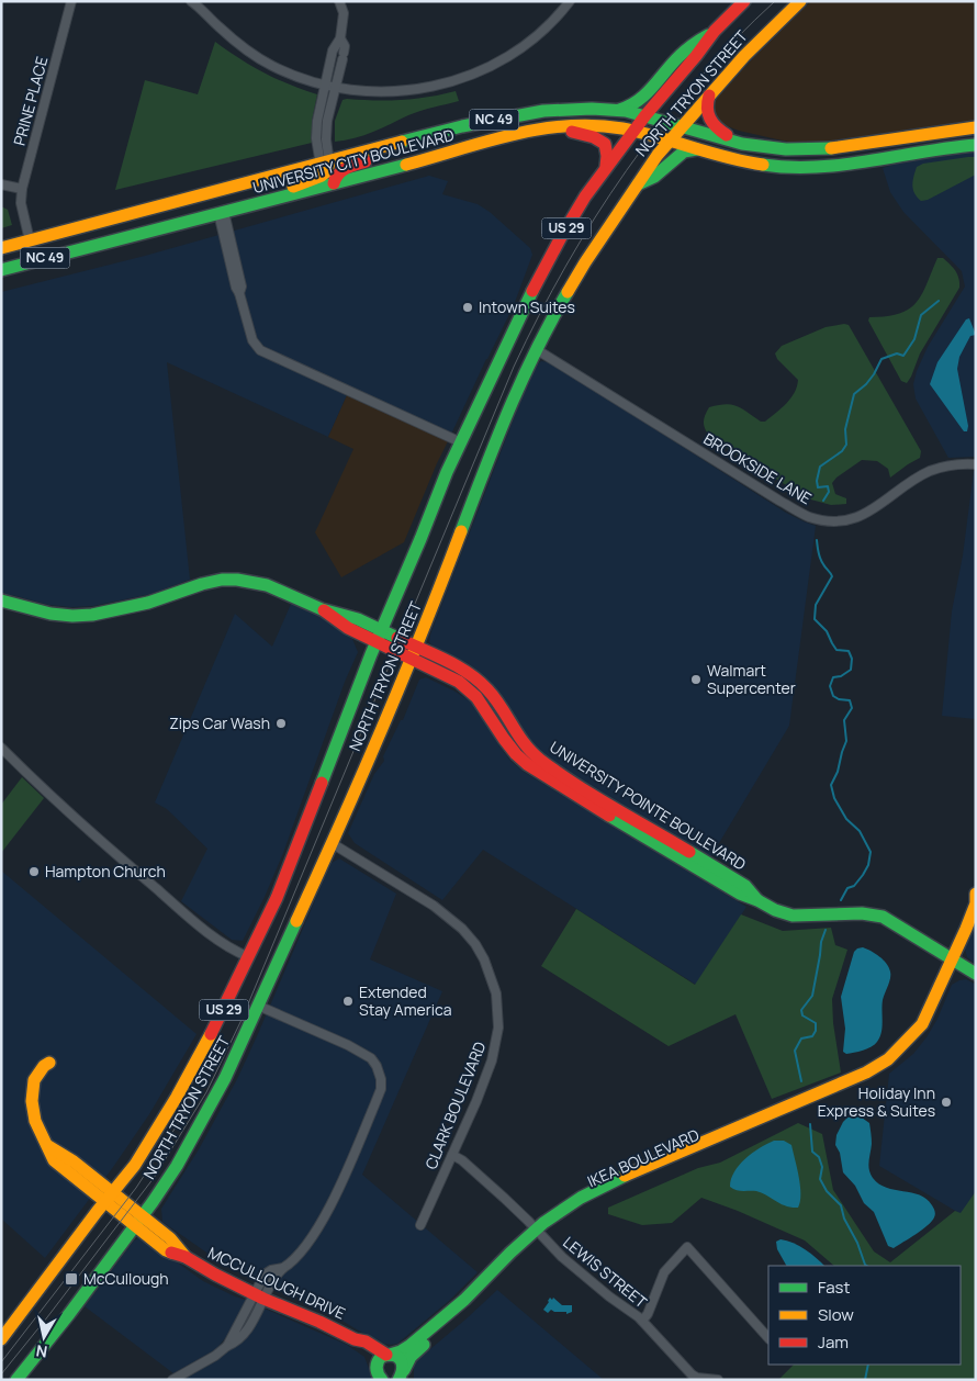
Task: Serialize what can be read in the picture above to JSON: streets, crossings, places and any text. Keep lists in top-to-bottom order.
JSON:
{
  "streets": {
    "main road": [
      "NORTH TRYON STREET",
      "NC 49",
      "UNIVERSITY CITY BOULEVARD",
      "US 29",
      "UNIVERSITY POINTE BOULEVARD",
      "IKEA BOULEVARD",
      "MCCULLOUGH DRIVE"
    ],
    "street": [
      "PRINE PLACE",
      "BROOKSIDE LANE",
      "CLARK BOULEVARD",
      "LEWIS STREET"
    ]
  },
  "crossings": [
    ["NORTH TRYON STREET", "NC 49"],
    ["NORTH TRYON STREET", "UNIVERSITY CITY BOULEVARD"],
    ["NORTH TRYON STREET", "BROOKSIDE LANE"],
    ["NORTH TRYON STREET", "UNIVERSITY POINTE BOULEVARD"],
    ["NORTH TRYON STREET", "CLARK BOULEVARD"],
    ["NORTH TRYON STREET", "MCCULLOUGH DRIVE"],
    ["PRINE PLACE", "UNIVERSITY CITY BOULEVARD"],
    ["NC 49", "UNIVERSITY CITY BOULEVARD"],
    ["UNIVERSITY POINTE BOULEVARD", "IKEA BOULEVARD"],
    ["CLARK BOULEVARD", "LEWIS STREET"],
    ["IKEA BOULEVARD", "LEWIS STREET"],
    ["IKEA BOULEVARD", "MCCULLOUGH DRIVE"]
  ],
  "places": {
    "other": [
      "Intown Suites",
      "Walmart Supercenter",
      "Zips Car Wash",
      "Hampton Church",
      "Extended Stay America",
      "Holiday Inn Express & Suites"
    ],
    "transit": ["McCullough"]
  },
  "legend": ["Fast", "Slow", "Jam"],
  "north": "bottom"
}
